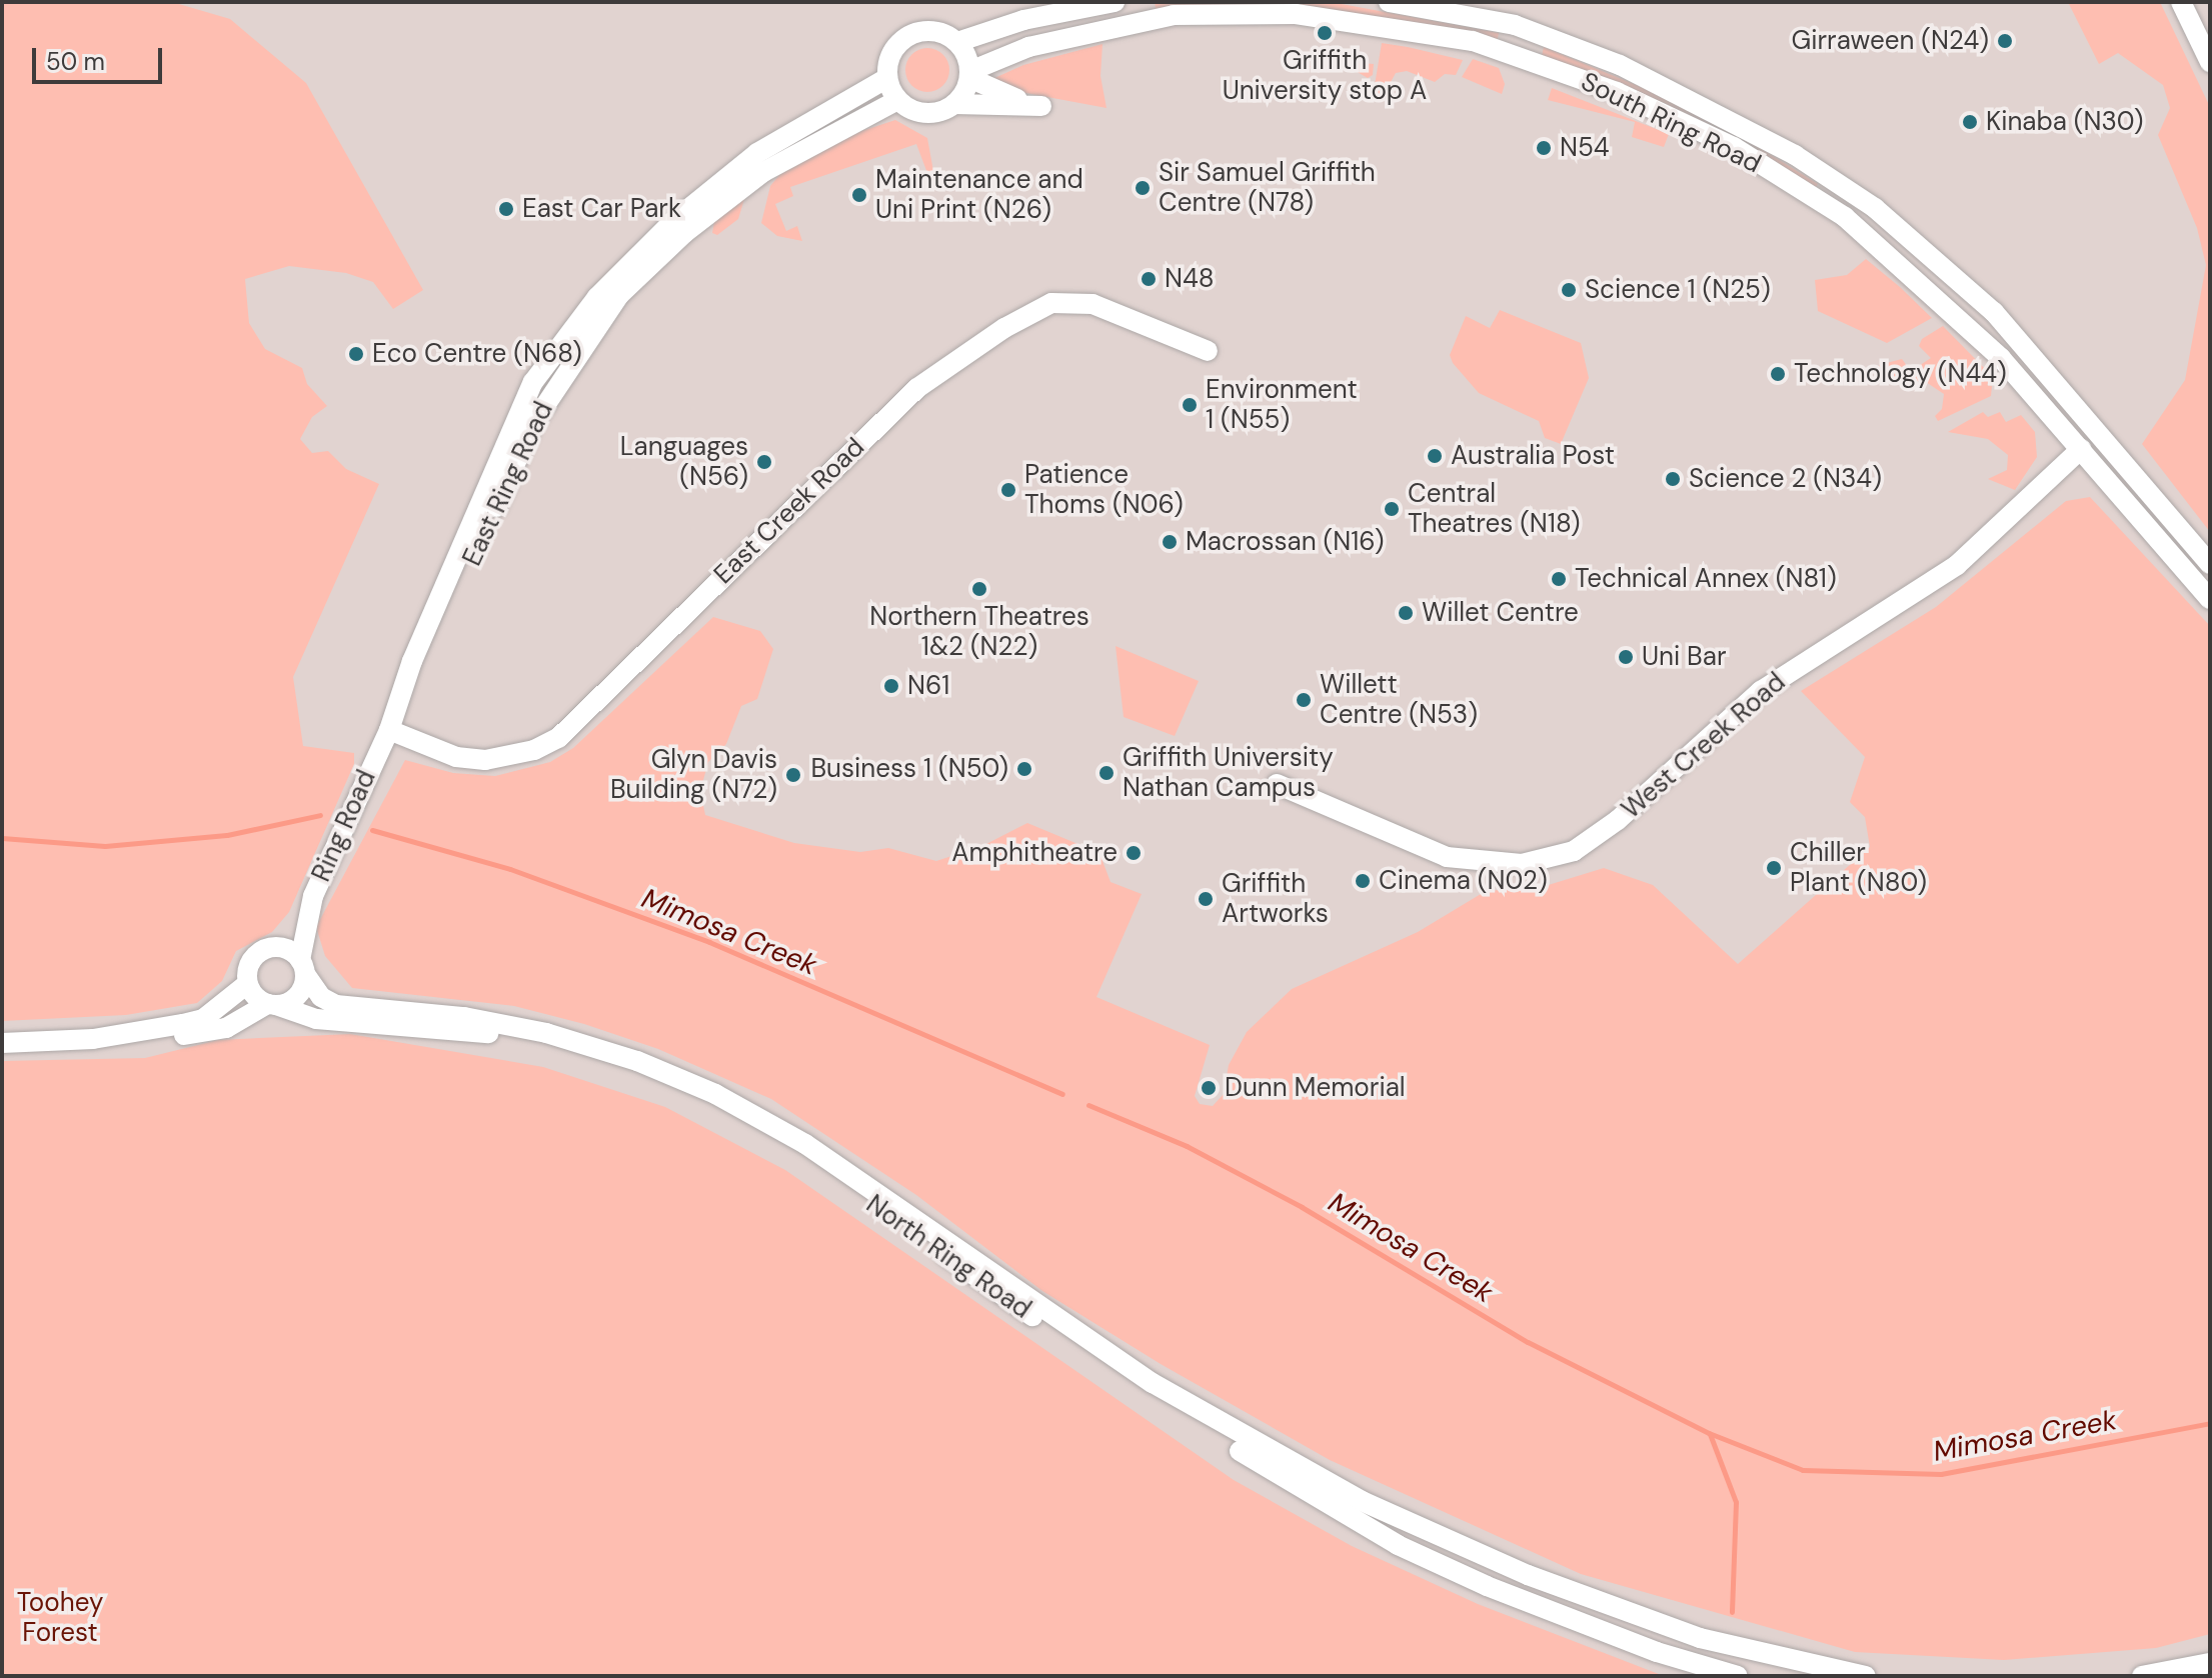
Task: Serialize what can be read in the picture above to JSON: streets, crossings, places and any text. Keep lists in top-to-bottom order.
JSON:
{
  "streets": {
    "street": [
      "South Ring Road",
      "East Ring Road",
      "East Creek Road",
      "West Creek Road",
      "Ring Road",
      "North Ring Road"
    ]
  },
  "crossings": [
    ["South Ring Road", "East Ring Road"],
    ["South Ring Road", "West Creek Road"],
    ["East Ring Road", "East Creek Road"],
    ["East Ring Road", "Ring Road"],
    ["East Creek Road", "Ring Road"],
    ["Ring Road", "North Ring Road"]
  ],
  "water": ["Mimosa Creek"],
  "parks": ["Toohey Forest"],
  "places": [
    "Griffith University stop A",
    "Girraween (N24)",
    "Kinaba (N30)",
    "N54",
    "Sir Samuel Griffith Centre (N78)",
    "Maintenance and Uni Print (N26)",
    "East Car Park",
    "N48",
    "Science 1 (N25)",
    "Eco Centre (N68)",
    "Technology (N44)",
    "Environment 1 (N55)",
    "Australia Post",
    "Languages (N56)",
    "Science 2 (N34)",
    "Patience Thoms (N06)",
    "Central Theatres (N18)",
    "Macrossan (N16)",
    "Technical Annex (N81)",
    "Northern Theatres 1&2 (N22)",
    "Willet Centre",
    "Uni Bar",
    "N61",
    "Willett Centre (N53)",
    "Business 1 (N50)",
    "Griffith University Nathan Campus",
    "Glyn Davis Building (N72)",
    "Amphitheatre",
    "Chiller Plant (N80)",
    "Cinema (N02)",
    "Griffith Artworks",
    "Dunn Memorial"
  ],
  "scale_bar": "50 m"
}
